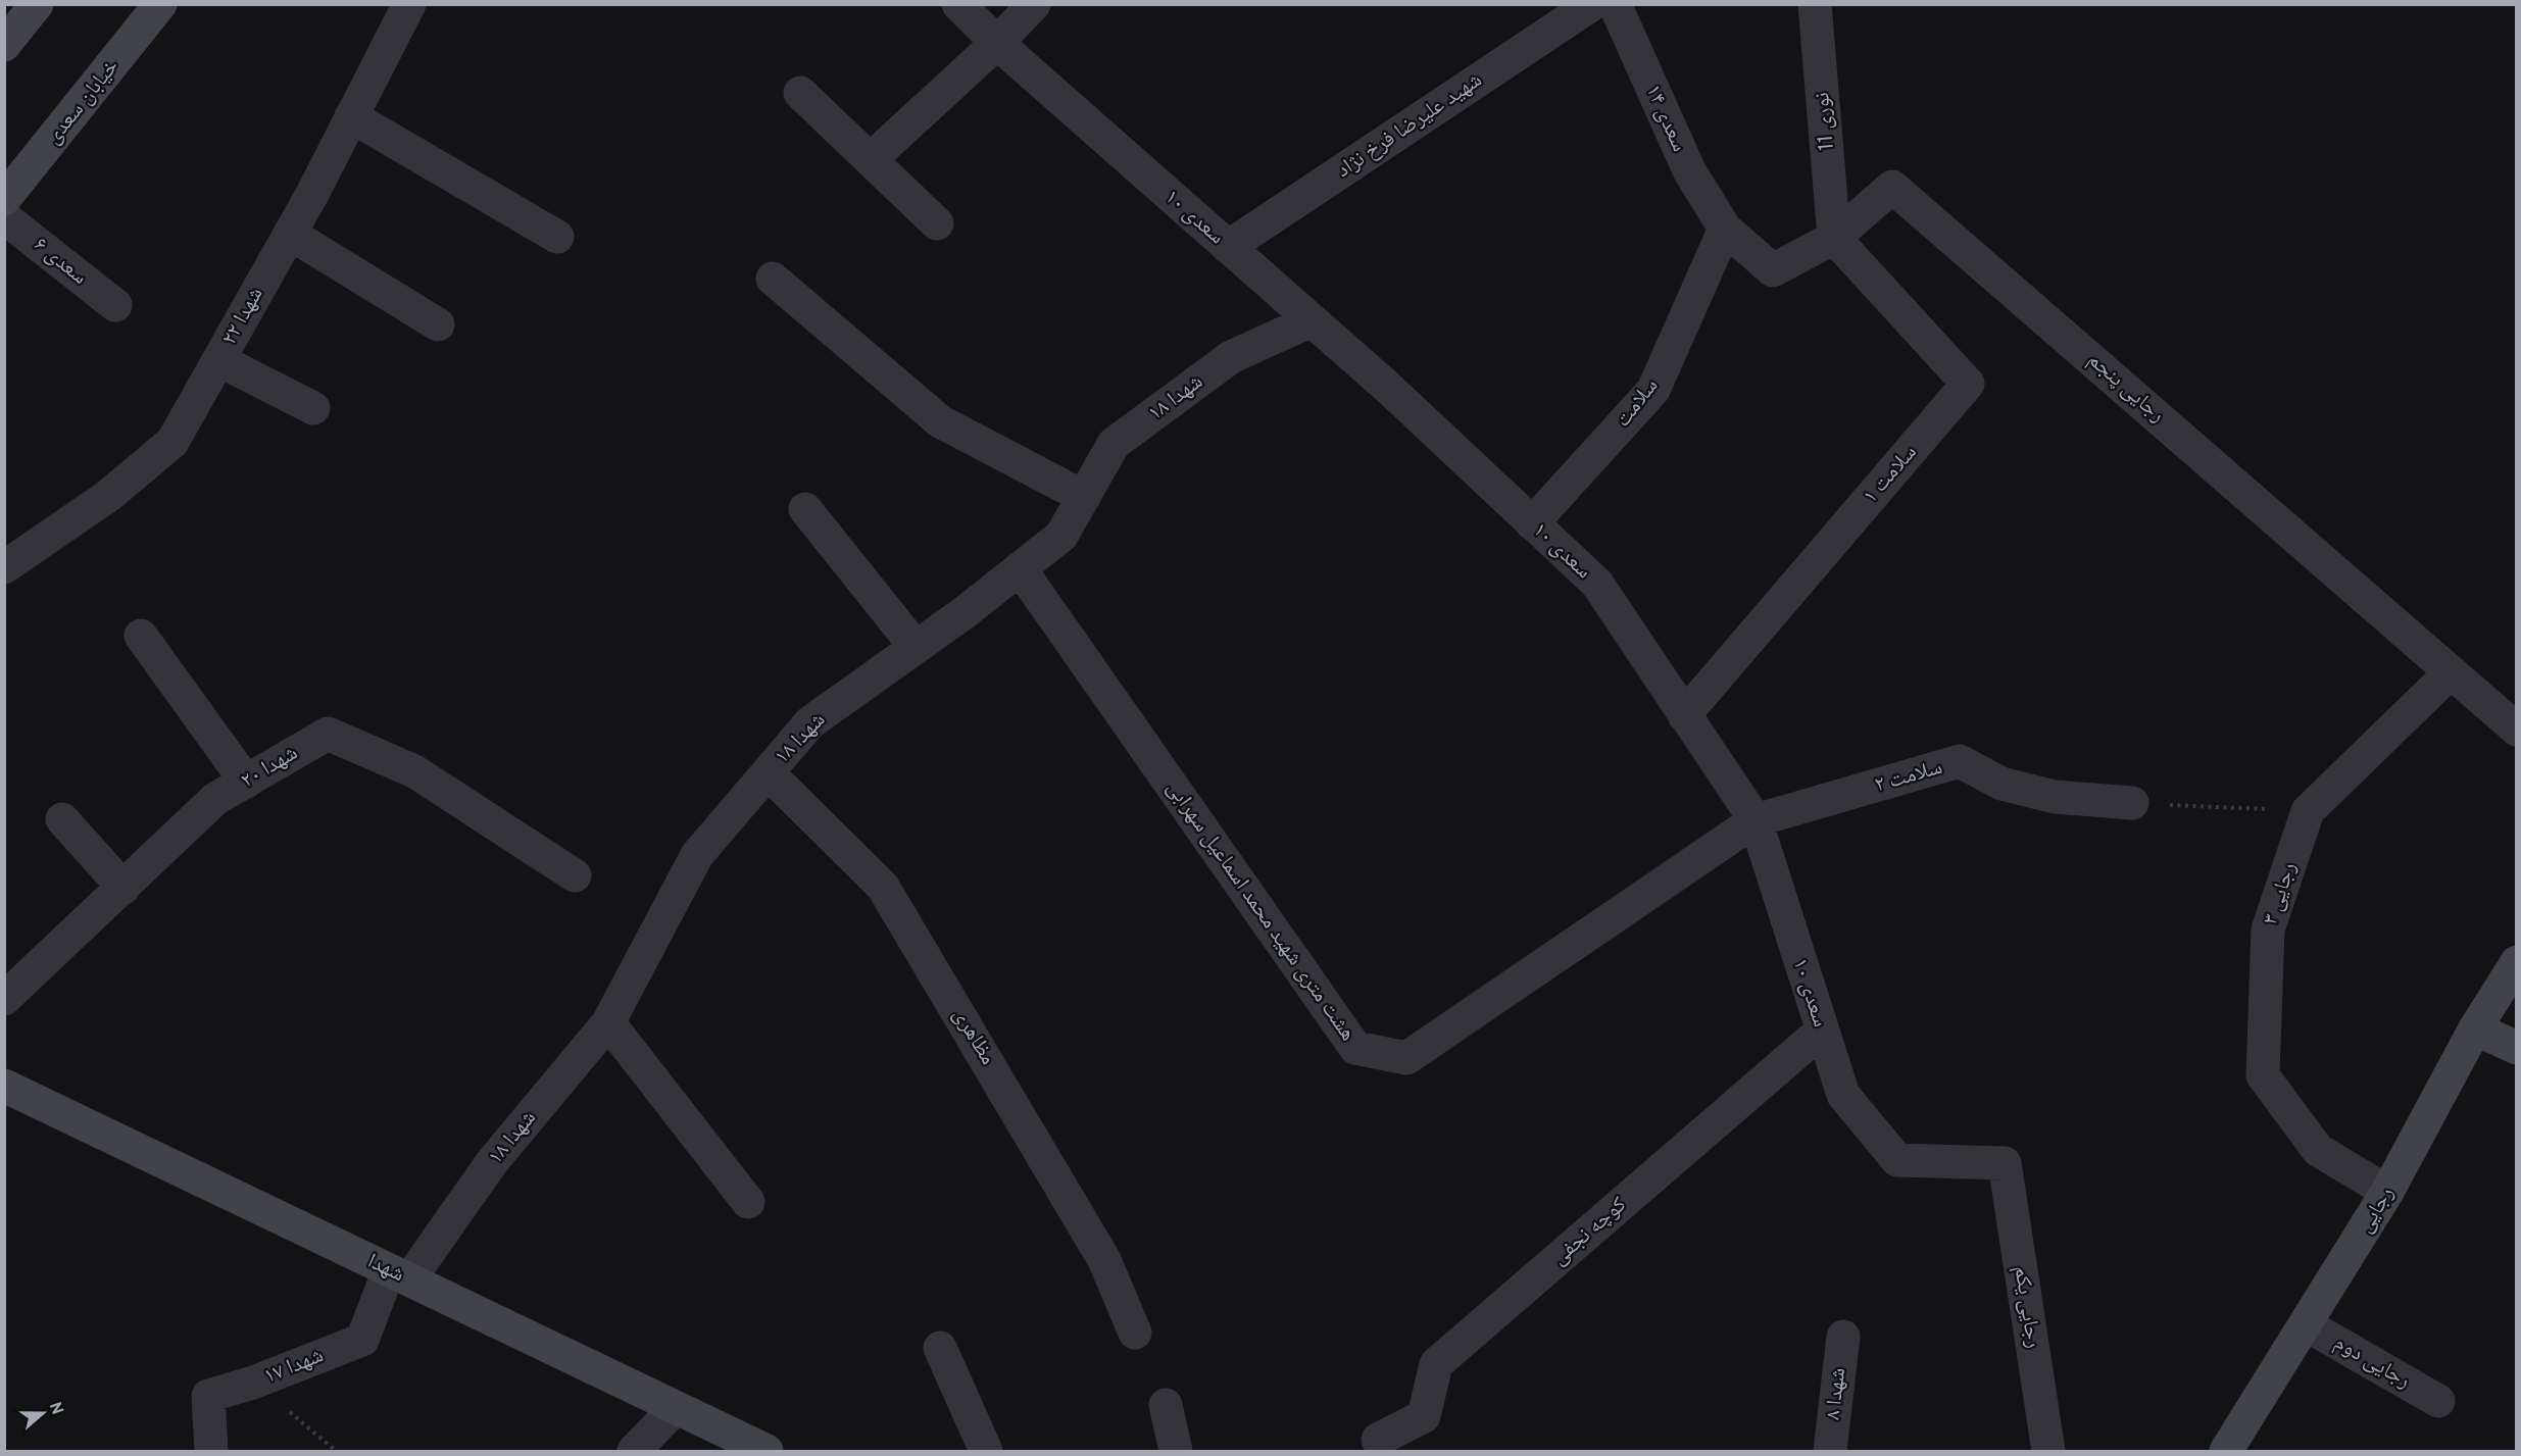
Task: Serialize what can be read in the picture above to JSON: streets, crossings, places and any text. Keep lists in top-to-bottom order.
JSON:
{
  "streets": {
    "street": [
      "خیابان سعدی",
      "سعدی ۱۴",
      "نوری 11",
      "شهید علیرضا فرخ نژاد",
      "سعدی ۱۰",
      "سعدی ۶",
      "شهدا ۲۲",
      "رجایی پنجم",
      "شهدا ۱۸",
      "سلامت",
      "سلامت ۱",
      "شهدا ۲۰",
      "سلامت ۲",
      "رجایی ۳",
      "هشت متری شهید محمد اسماعیل سهرابی",
      "مظاهری",
      "رجایی",
      "کوچه نجفی",
      "شهدا",
      "رجایی یکم",
      "رجایی دوم",
      "شهدا ۱۷",
      "شهدا ۸"
    ]
  },
  "crossings": [
    ["سعدی ۱۴", "رجایی پنجم"],
    ["سعدی ۱۴", "سلامت"],
    ["نوری 11", "رجایی پنجم"],
    ["نوری 11", "سلامت ۱"],
    ["شهید علیرضا فرخ نژاد", "سعدی ۱۰"],
    ["سعدی ۱۰", "شهدا ۱۸"],
    ["سعدی ۱۰", "سلامت"],
    ["سعدی ۱۰", "سلامت ۱"],
    ["سعدی ۱۰", "سلامت ۲"],
    ["سعدی ۱۰", "هشت متری شهید محمد اسماعیل سهرابی"],
    ["سعدی ۱۰", "کوچه نجفی"],
    ["سعدی ۱۰", "رجایی یکم"],
    ["رجایی پنجم", "سلامت"],
    ["رجایی پنجم", "سلامت ۱"],
    ["رجایی پنجم", "رجایی ۳"],
    ["شهدا ۱۸", "هشت متری شهید محمد اسماعیل سهرابی"],
    ["شهدا ۱۸", "مظاهری"],
    ["شهدا ۱۸", "شهدا"],
    ["شهدا ۱۸", "شهدا ۱۷"],
    ["سلامت ۲", "هشت متری شهید محمد اسماعیل سهرابی"],
    ["رجایی ۳", "رجایی"],
    ["رجایی", "رجایی دوم"],
    ["شهدا", "شهدا ۱۷"]
  ],
  "north": "right"
}
